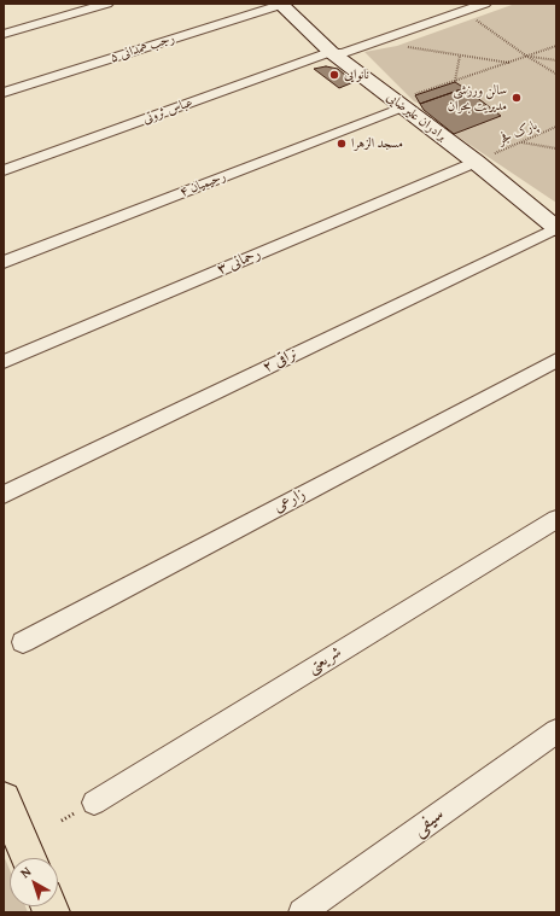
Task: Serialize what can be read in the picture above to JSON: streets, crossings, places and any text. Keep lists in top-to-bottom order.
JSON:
{
  "streets": {
    "main road": ["برادران علیرضایی"],
    "street": [
      "رجب همدانی ۵",
      "عباس ثروتی",
      "رحیمیان ۴",
      "رحمانی ۳",
      "نراقی ۲",
      "زارعی",
      "شریعتی",
      "سیفی"
    ],
    "path": ["پارک فجر"]
  },
  "crossings": [
    ["رجب همدانی ۵", "برادران علیرضایی"],
    ["عباس ثروتی", "برادران علیرضایی"],
    ["برادران علیرضایی", "پارک فجر"],
    ["برادران علیرضایی", "رحیمیان ۴"],
    ["برادران علیرضایی", "رحمانی ۳"],
    ["برادران علیرضایی", "نراقی ۲"],
    ["پارک فجر", "رحمانی ۳"]
  ],
  "places": ["نانوایی", "سالن ورزشی مدیریت بحران", "مسجد الزهرا"],
  "north": "top left"
}
